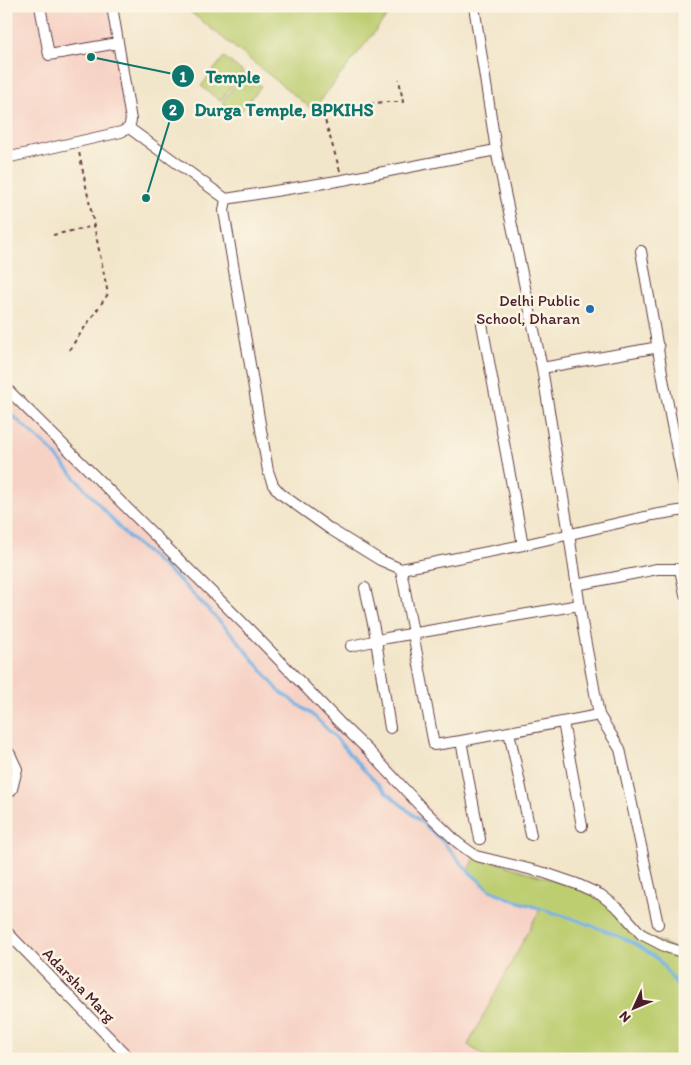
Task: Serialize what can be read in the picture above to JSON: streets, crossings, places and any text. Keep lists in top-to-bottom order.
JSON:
{
  "streets": {
    "street": ["Adarsha Marg"]
  },
  "places": ["Temple", "Durga Temple, BPKIHS", "Delhi Public School, Dharan"],
  "north": "bottom left"
}
